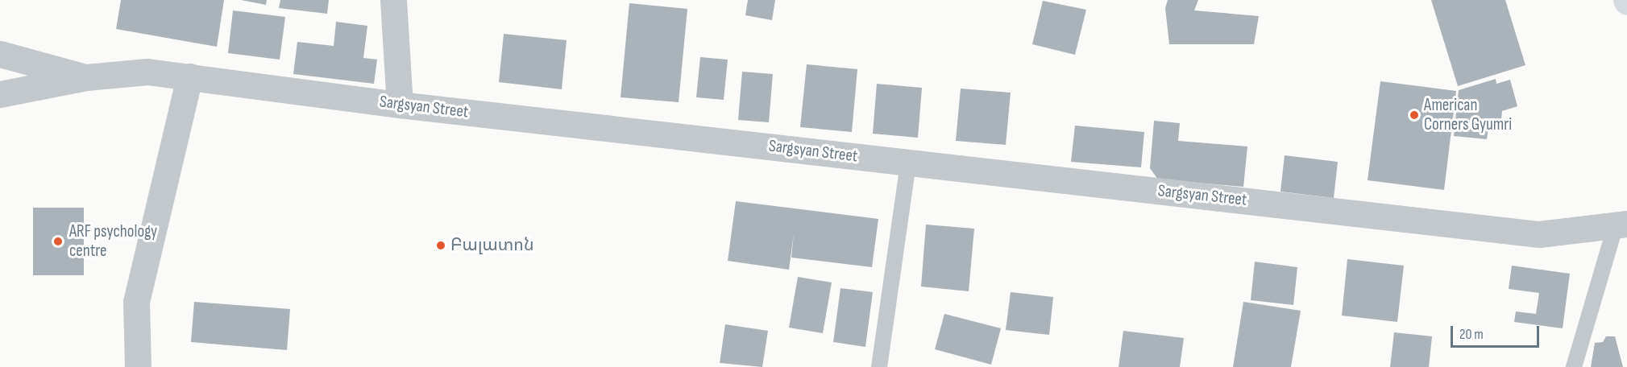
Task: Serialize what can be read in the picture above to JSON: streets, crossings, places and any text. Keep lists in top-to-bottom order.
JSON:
{
  "streets": {
    "street": ["Sargsyan Street"]
  },
  "places": ["American Corners Gyumri", "ARF psychology centre", "Բալատոն"],
  "scale_bar": "20 m"
}
